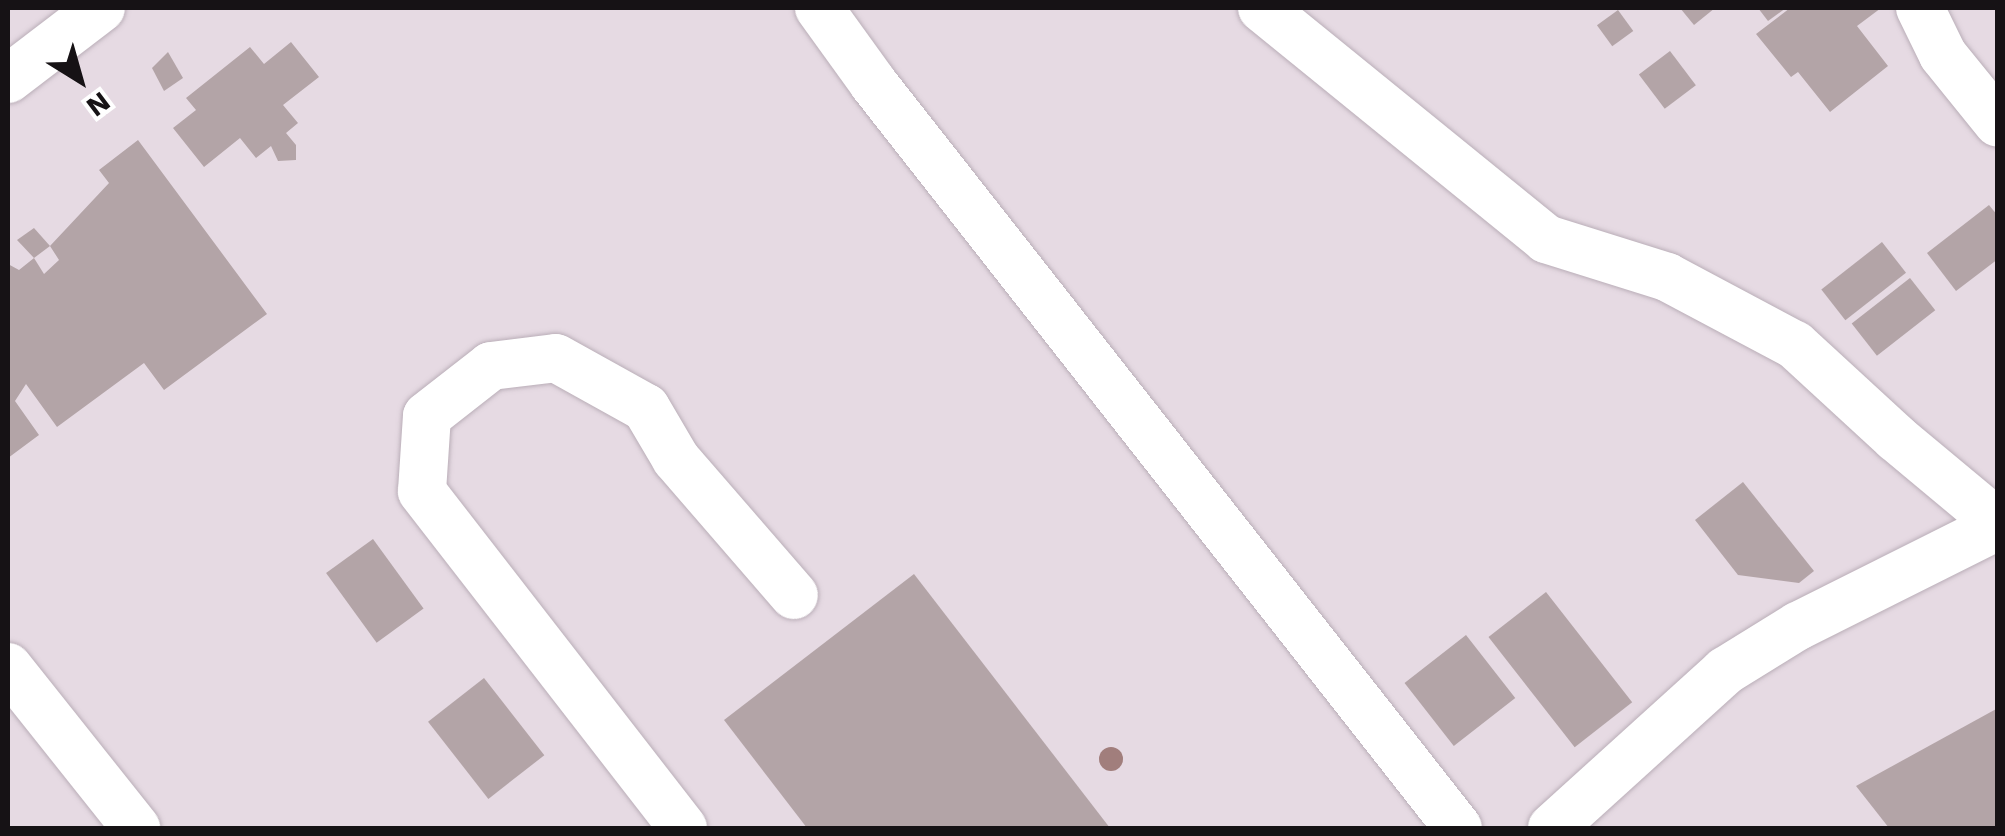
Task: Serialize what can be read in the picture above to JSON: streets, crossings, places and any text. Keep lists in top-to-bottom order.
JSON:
{
  "north": "bottom right"
}
